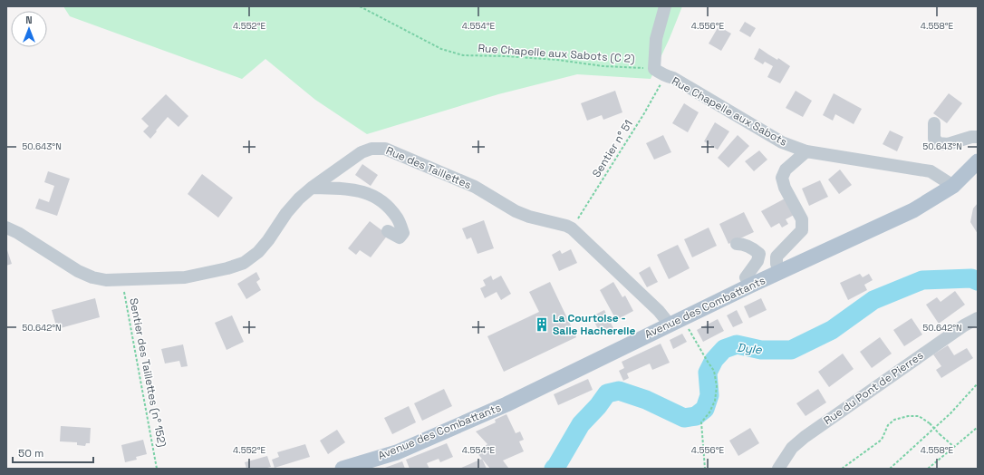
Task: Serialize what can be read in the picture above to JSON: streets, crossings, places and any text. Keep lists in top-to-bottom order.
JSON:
{
  "streets": {
    "main road": ["Avenue des Combattants"],
    "street": ["Rue Chapelle aux Sabots", "Rue des Taillettes", "Rue du Pont de Pierres"],
    "path": ["Rue Chapelle aux Sabots (C 2)", "Sentier n° 51", "Sentier des Taillettes (n° 152)"]
  },
  "crossings": [
    ["Rue Chapelle aux Sabots (C 2)", "Rue Chapelle aux Sabots"],
    ["Rue Chapelle aux Sabots", "Sentier n° 51"],
    ["Rue Chapelle aux Sabots", "Avenue des Combattants"],
    ["Sentier n° 51", "Rue des Taillettes"],
    ["Rue des Taillettes", "Avenue des Combattants"],
    ["Rue des Taillettes", "Sentier des Taillettes (n° 152)"]
  ],
  "water": ["Dyle"],
  "places": {
    "building": ["La Courtoise - Salle Hacherelle"]
  },
  "scale_bar": "50 m",
  "north": "top",
  "coordinates": [
    "4.552°E",
    "4.554°E",
    "4.556°E",
    "4.558°E",
    "50.643°N",
    "50.642°N"
  ]
}
